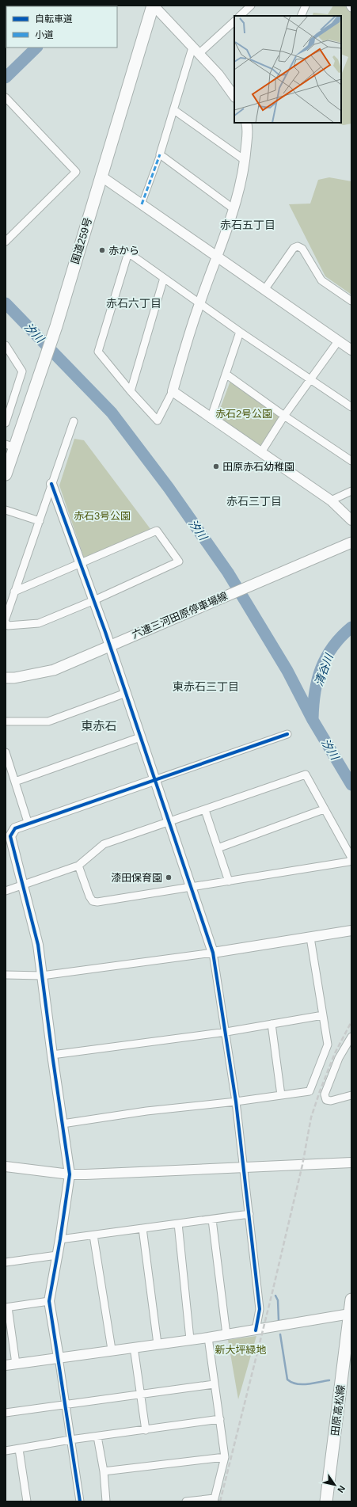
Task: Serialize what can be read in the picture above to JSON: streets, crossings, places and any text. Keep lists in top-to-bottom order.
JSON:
{
  "streets": {
    "main road": ["国道259号", "六連三河田原停車場線", "田原高松線"]
  },
  "districts": [
    "赤石五丁目",
    "赤石六丁目",
    "赤石三丁目",
    "東赤石三丁目",
    "東赤石"
  ],
  "water": ["汐川", "清谷川"],
  "parks": ["赤石2号公園", "赤石3号公園", "新大坪緑地"],
  "places": ["赤から", "田原赤石幼稚園", "漆田保育園"],
  "legend": ["自転車道", "小道"],
  "north": "bottom right"
}
